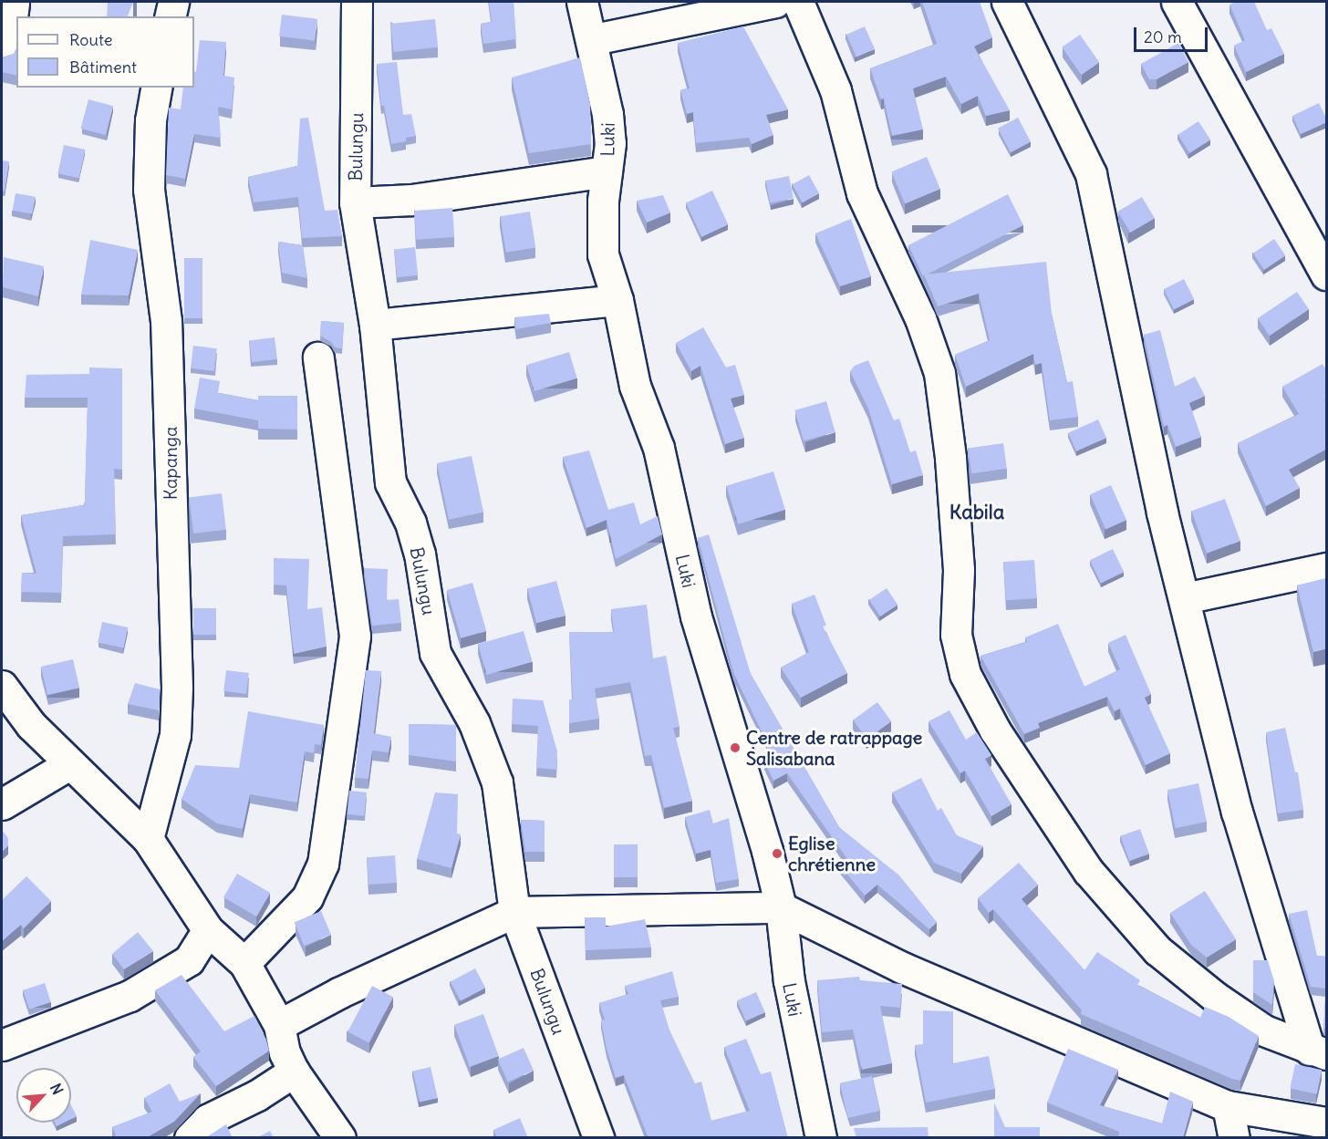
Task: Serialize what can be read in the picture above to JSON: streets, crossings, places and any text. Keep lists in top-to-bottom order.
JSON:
{
  "streets": {
    "street": ["Luki", "Bulungu", "Kapanga"]
  },
  "districts": ["Kabila"],
  "places": ["Centre de ratrappage Salisabana", "Eglise chrétienne"],
  "legend": ["Route", "Bâtiment"],
  "scale_bar": "20 m",
  "north": "top right"
}
